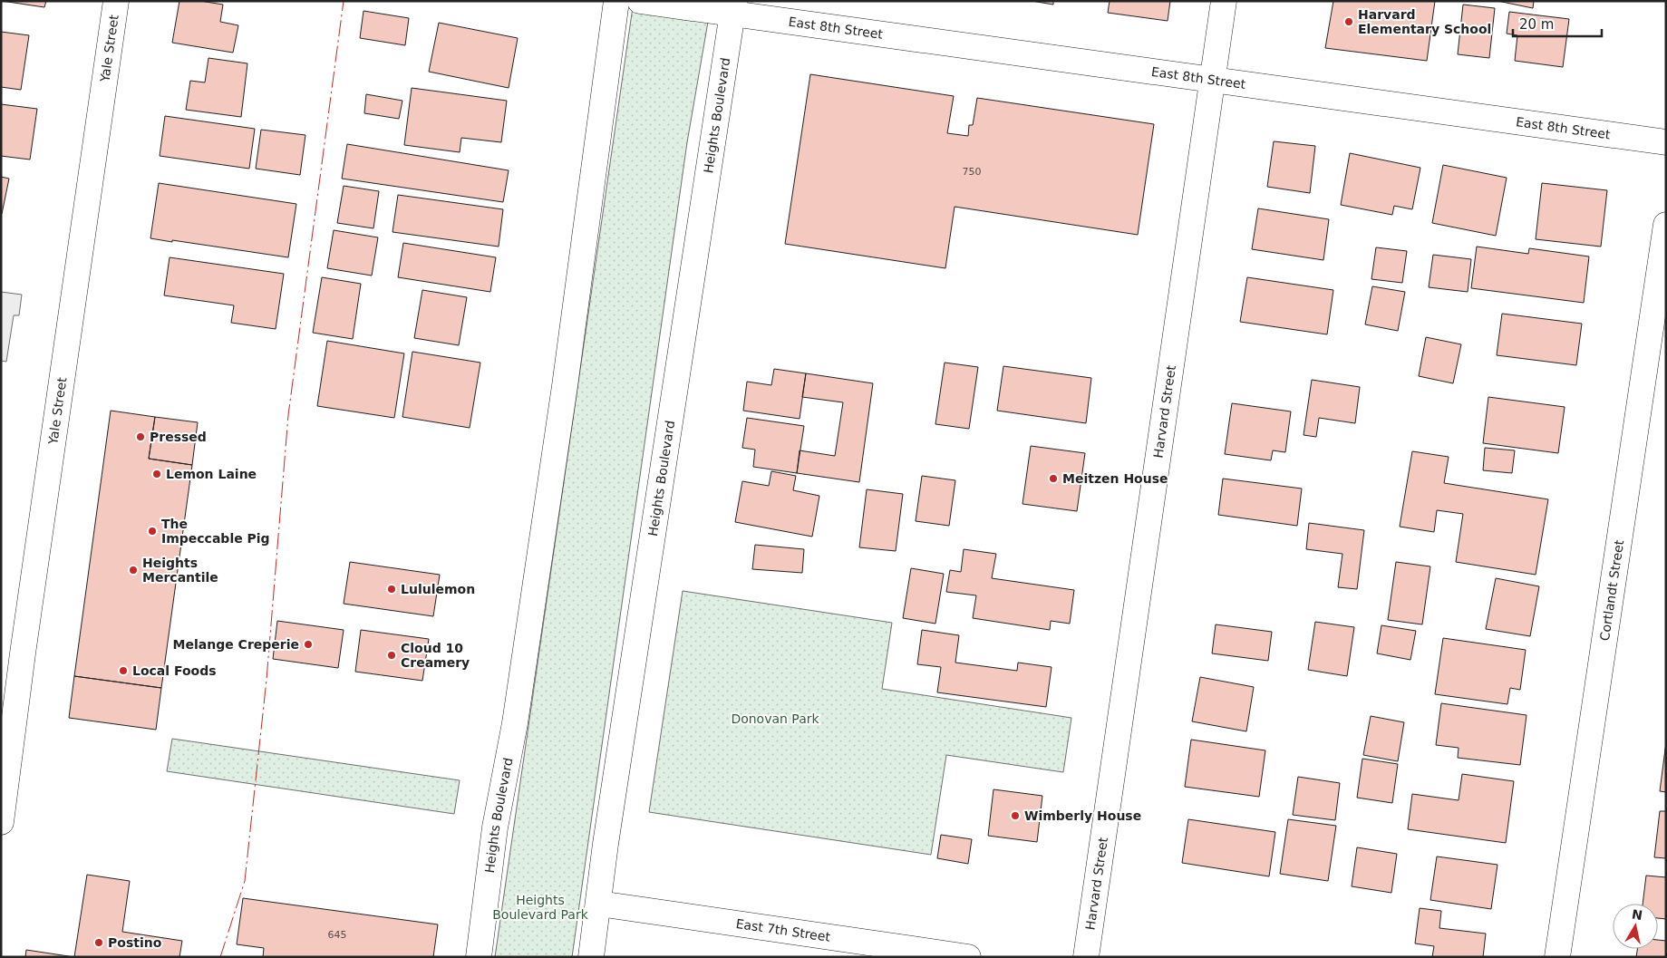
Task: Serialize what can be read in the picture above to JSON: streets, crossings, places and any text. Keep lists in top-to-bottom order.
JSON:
{
  "streets": {
    "street": [
      "East 8th Street",
      "Yale Street",
      "Heights Boulevard",
      "Harvard Street",
      "Cortlandt Street",
      "East 7th Street"
    ]
  },
  "crossings": [
    ["East 8th Street", "Heights Boulevard"],
    ["East 8th Street", "Harvard Street"],
    ["Heights Boulevard", "East 7th Street"]
  ],
  "parks": ["Donovan Park", "Heights Boulevard Park"],
  "places": [
    "Harvard Elementary School",
    "Pressed",
    "Lemon Laine",
    "Meitzen House",
    "The Impeccable Pig",
    "Heights Mercantile",
    "Lululemon",
    "Melange Creperie",
    "Cloud 10 Creamery",
    "Local Foods",
    "Wimberly House",
    "Postino"
  ],
  "house_numbers": ["750", "645"],
  "scale_bar": "20 m",
  "north": "top"
}
